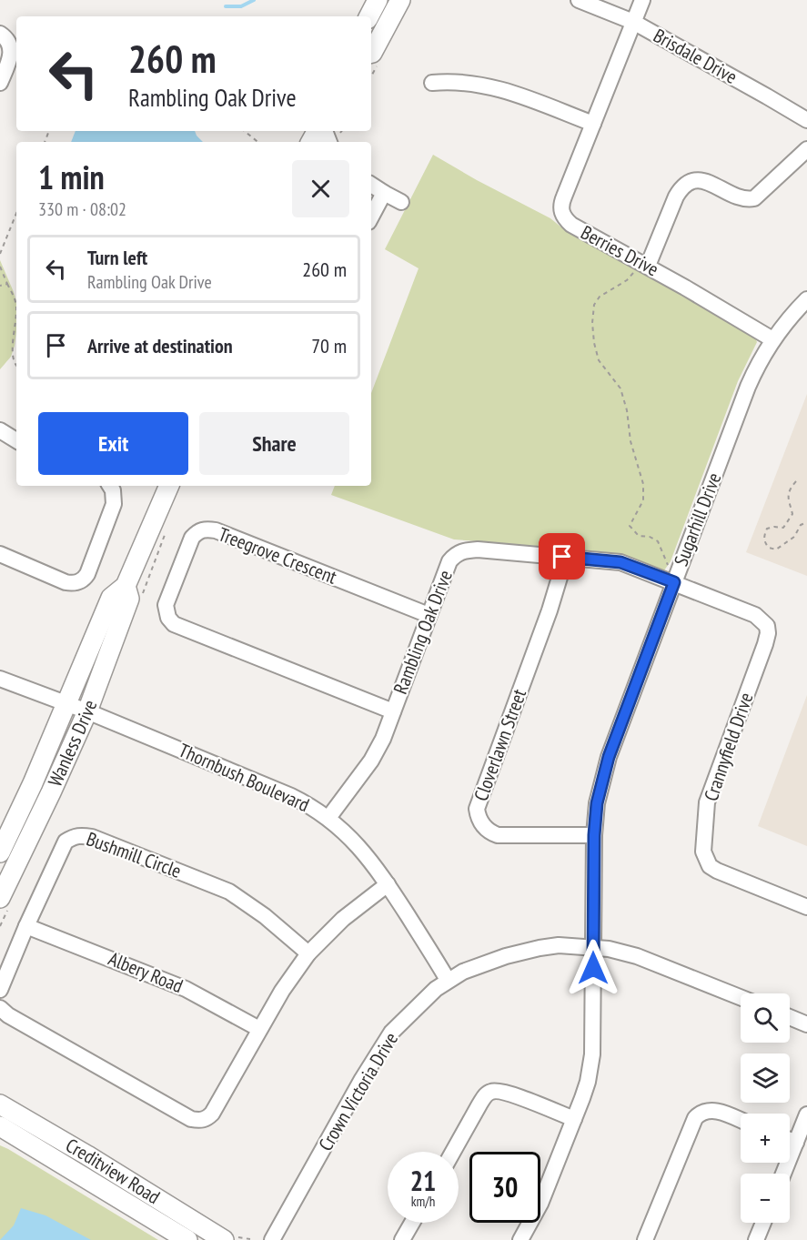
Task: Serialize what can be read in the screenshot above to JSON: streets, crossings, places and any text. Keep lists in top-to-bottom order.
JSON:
{
  "streets": {
    "main road": ["Wanless Drive", "Creditview Road"],
    "street": [
      "Brisdale Drive",
      "Berries Drive",
      "Sugarhill Drive",
      "Treegrove Crescent",
      "Rambling Oak Drive",
      "Cloverlawn Street",
      "Crannyfield Drive",
      "Thornbush Boulevard",
      "Bushmill Circle",
      "Albery Road",
      "Crown Victoria Drive"
    ]
  },
  "crossings": [
    ["Brisdale Drive", "Berries Drive"],
    ["Berries Drive", "Sugarhill Drive"],
    ["Sugarhill Drive", "Rambling Oak Drive"],
    ["Sugarhill Drive", "Cloverlawn Street"],
    ["Sugarhill Drive", "Crannyfield Drive"],
    ["Sugarhill Drive", "Crown Victoria Drive"],
    ["Treegrove Crescent", "Rambling Oak Drive"],
    ["Rambling Oak Drive", "Cloverlawn Street"],
    ["Rambling Oak Drive", "Crannyfield Drive"],
    ["Rambling Oak Drive", "Thornbush Boulevard"],
    ["Wanless Drive", "Thornbush Boulevard"],
    ["Thornbush Boulevard", "Crown Victoria Drive"],
    ["Bushmill Circle", "Albery Road"]
  ],
  "page": {
    "turn": ["260 m", "Rambling Oak Drive"],
    "heading": ["1 min", "330 m · 08:02"],
    "list": [
      {
        "name": "Turn left",
        "note": "Rambling Oak Drive",
        "value": "260 m"
      },
      {
        "name": "Arrive at destination",
        "value": "70 m"
      }
    ],
    "buttons": ["Exit", "Share"],
    "map_buttons": ["+", "−"],
    "speed": "21 km/h",
    "limit": "30"
  }
}
